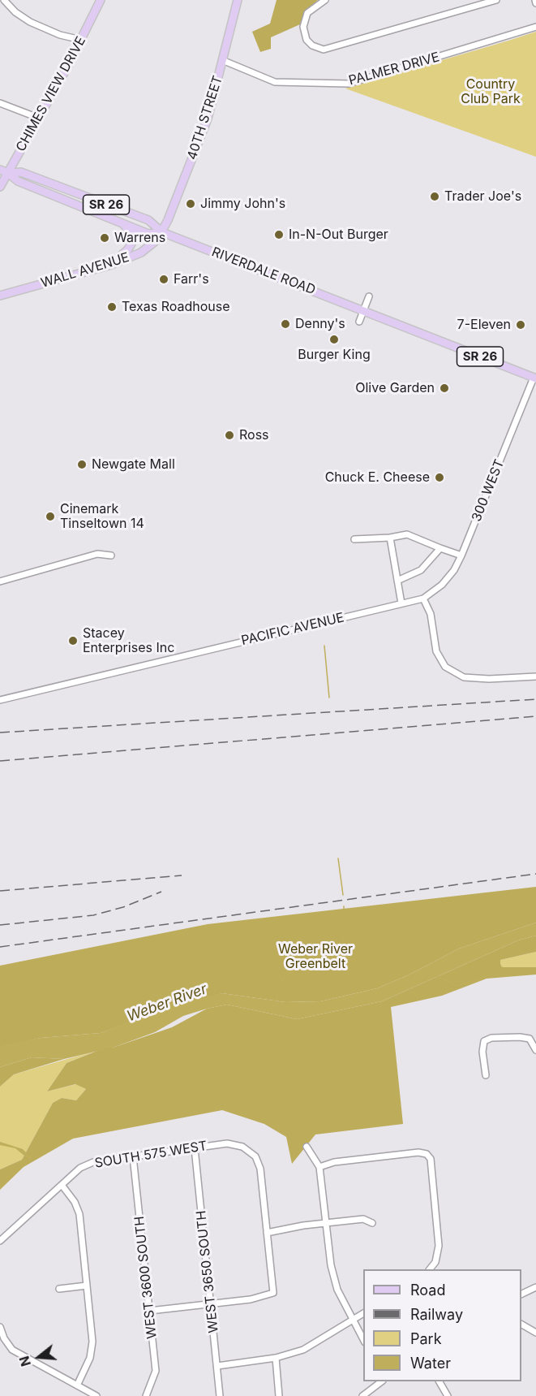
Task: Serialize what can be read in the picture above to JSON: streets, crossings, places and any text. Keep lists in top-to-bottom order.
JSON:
{
  "streets": {
    "main road": [
      "CHIMES VIEW DRIVE",
      "40TH STREET",
      "SR 26",
      "WALL AVENUE",
      "RIVERDALE ROAD"
    ],
    "street": [
      "PALMER DRIVE",
      "300 WEST",
      "PACIFIC AVENUE",
      "SOUTH 575 WEST",
      "WEST 3650 SOUTH",
      "WEST 3600 SOUTH"
    ]
  },
  "crossings": [
    ["PALMER DRIVE", "40TH STREET"],
    ["CHIMES VIEW DRIVE", "SR 26"],
    ["40TH STREET", "SR 26"],
    ["40TH STREET", "WALL AVENUE"],
    ["40TH STREET", "RIVERDALE ROAD"],
    ["SR 26", "WALL AVENUE"],
    ["SR 26", "RIVERDALE ROAD"],
    ["SR 26", "300 WEST"],
    ["WALL AVENUE", "RIVERDALE ROAD"],
    ["300 WEST", "PACIFIC AVENUE"],
    ["SOUTH 575 WEST", "WEST 3650 SOUTH"],
    ["SOUTH 575 WEST", "WEST 3600 SOUTH"]
  ],
  "water": ["Weber River"],
  "parks": ["Country Club Park", "Weber River Greenbelt"],
  "places": [
    "Trader Joe's",
    "Jimmy John's",
    "In-N-Out Burger",
    "Warrens",
    "Farr's",
    "Texas Roadhouse",
    "Denny's",
    "7-Eleven",
    "Burger King",
    "Olive Garden",
    "Ross",
    "Newgate Mall",
    "Chuck E. Cheese",
    "Cinemark Tinseltown 14",
    "Stacey Enterprises Inc"
  ],
  "legend": [
    "Road",
    "Railway",
    "Park",
    "Water"
  ],
  "north": "left"
}
